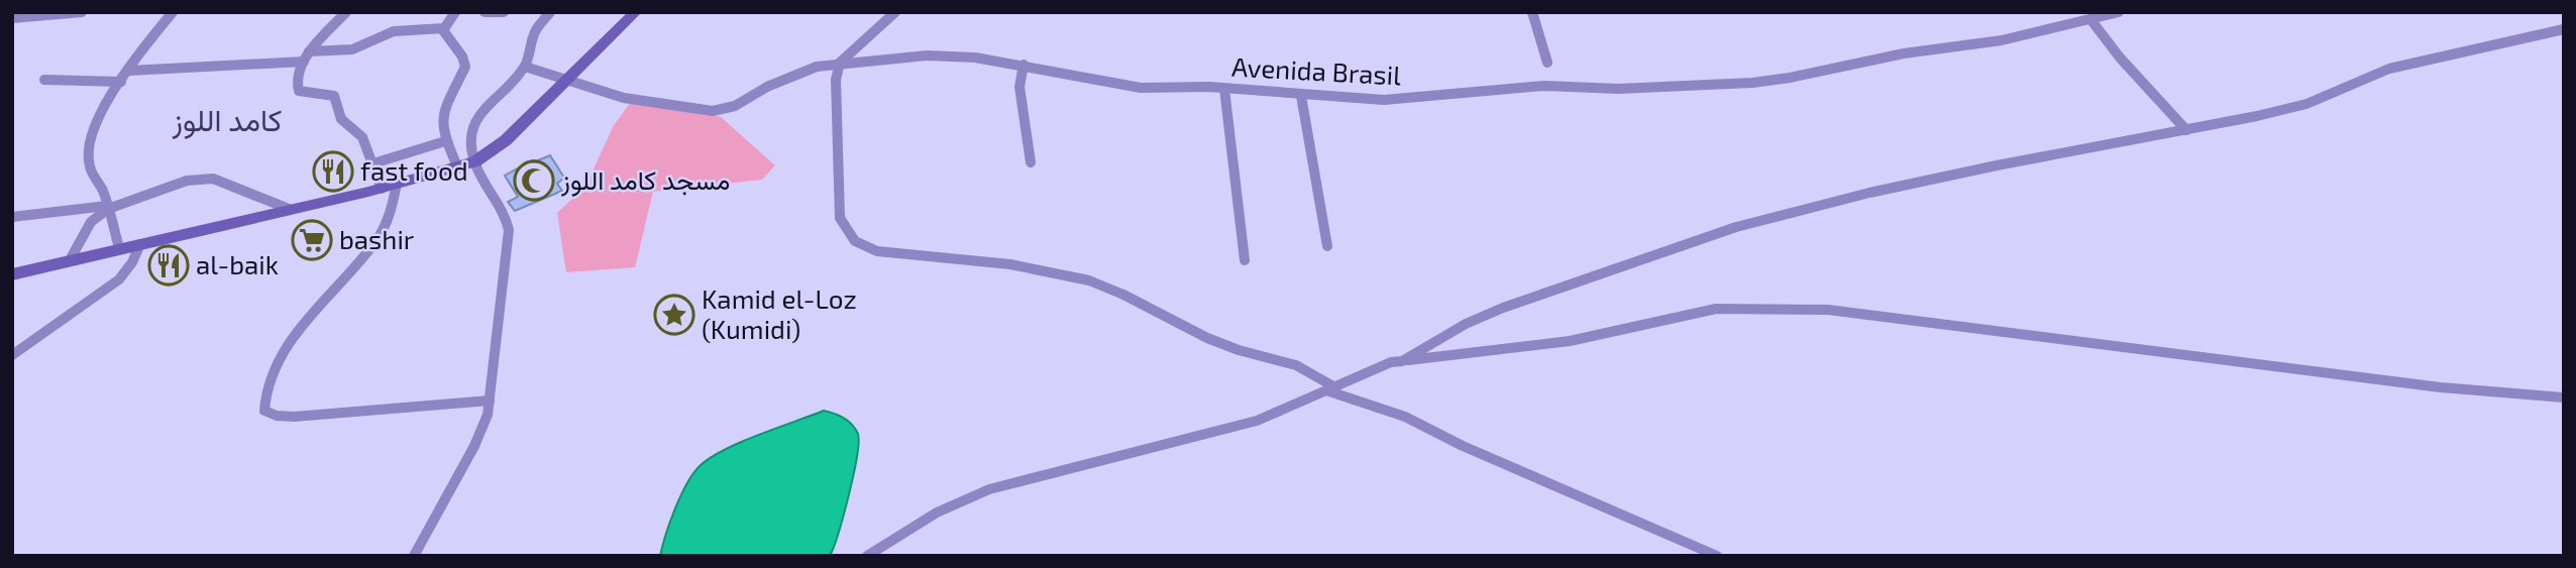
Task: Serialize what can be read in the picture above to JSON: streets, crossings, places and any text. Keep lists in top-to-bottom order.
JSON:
{
  "streets": {
    "street": ["Avenida Brasil"]
  },
  "districts": ["كامد اللوز"],
  "places": {
    "restaurant": ["fast food", "al-baik"],
    "mosque": ["مسجد كامد اللوز"],
    "supermarket": ["bashir"],
    "place": ["Kamid el-Loz (Kumidi)"]
  }
}
